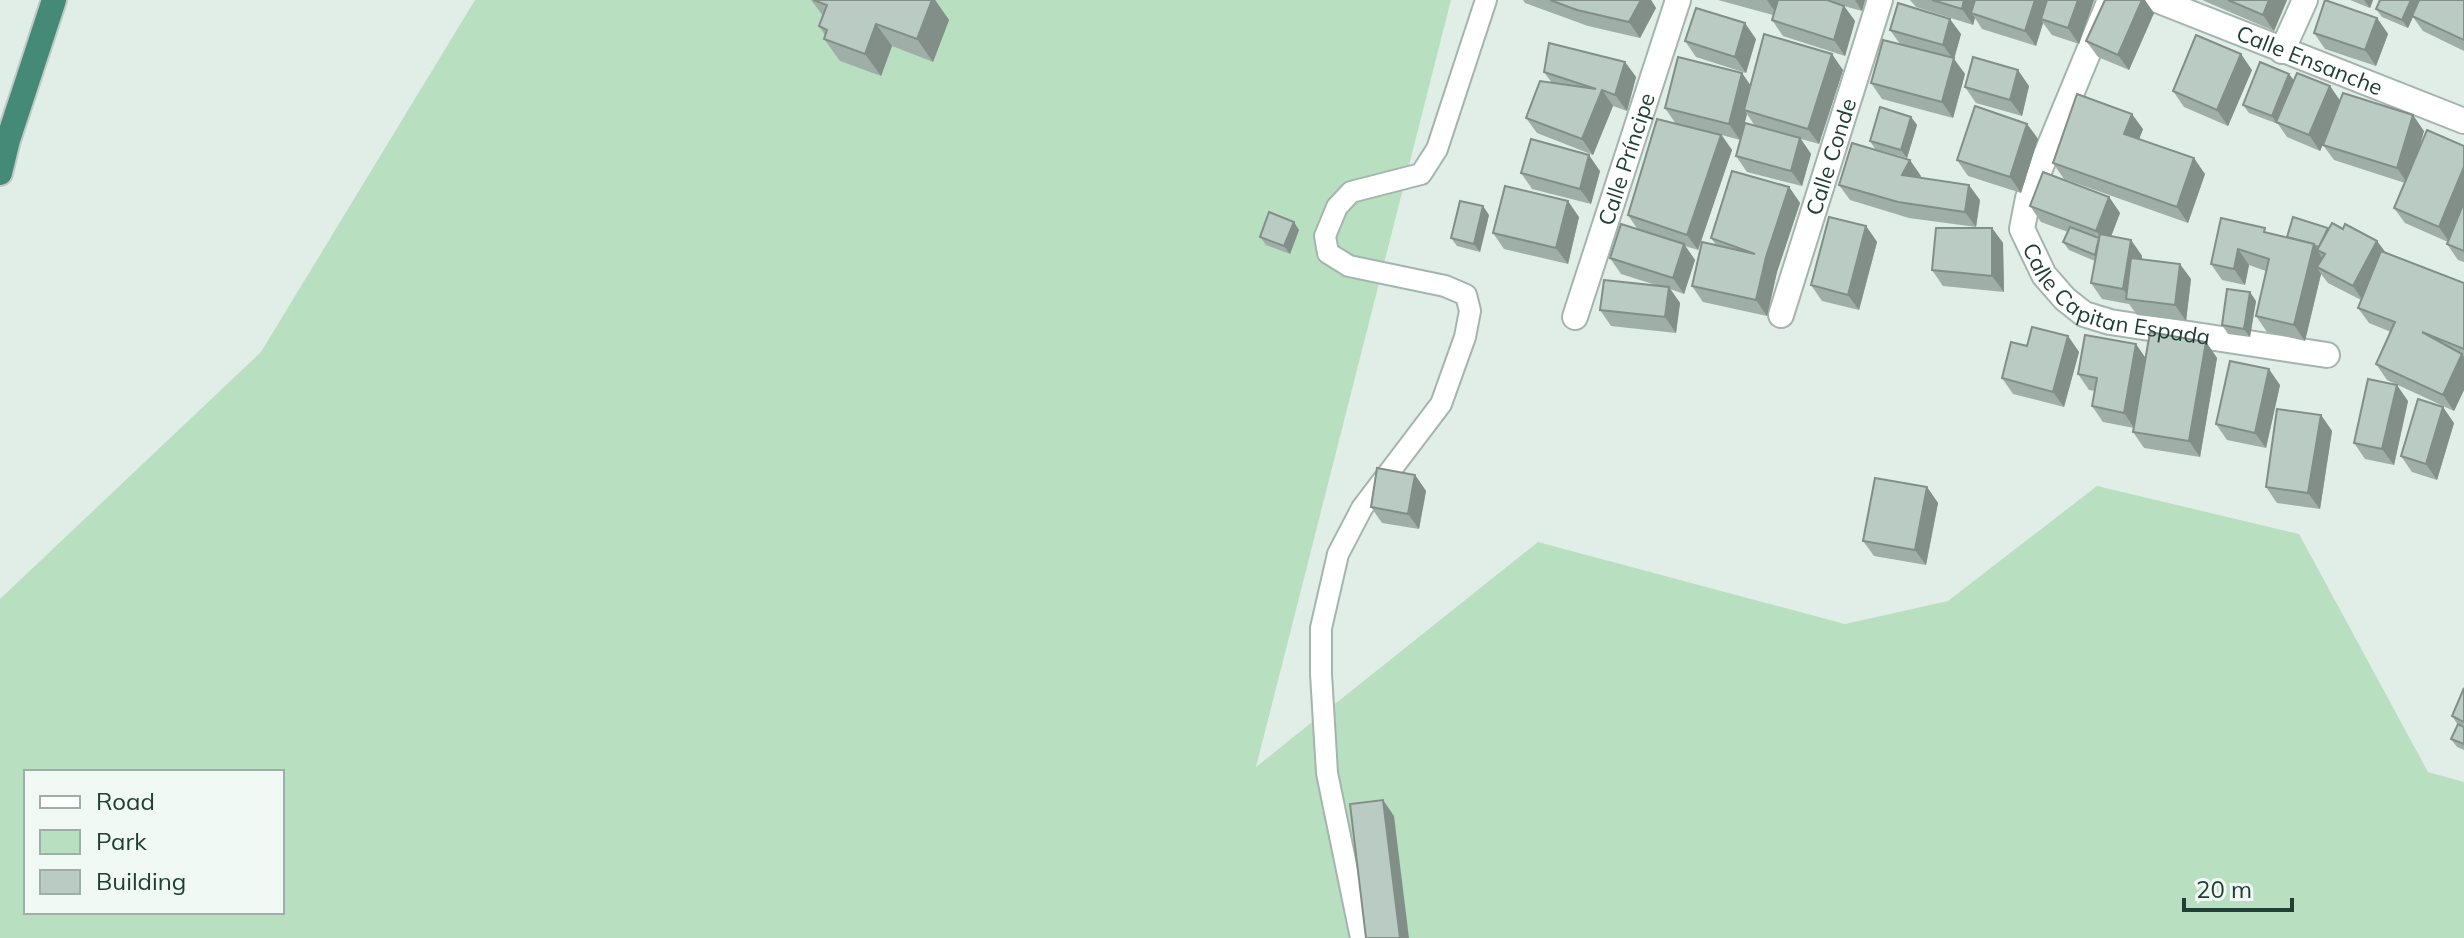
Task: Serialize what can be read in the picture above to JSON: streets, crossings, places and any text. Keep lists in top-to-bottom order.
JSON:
{
  "streets": {
    "street": [
      "Calle Ensanche",
      "Calle Conde",
      "Calle Príncipe",
      "Calle Capitan Espada"
    ]
  },
  "legend": ["Road", "Park", "Building"],
  "scale_bar": "20 m"
}
